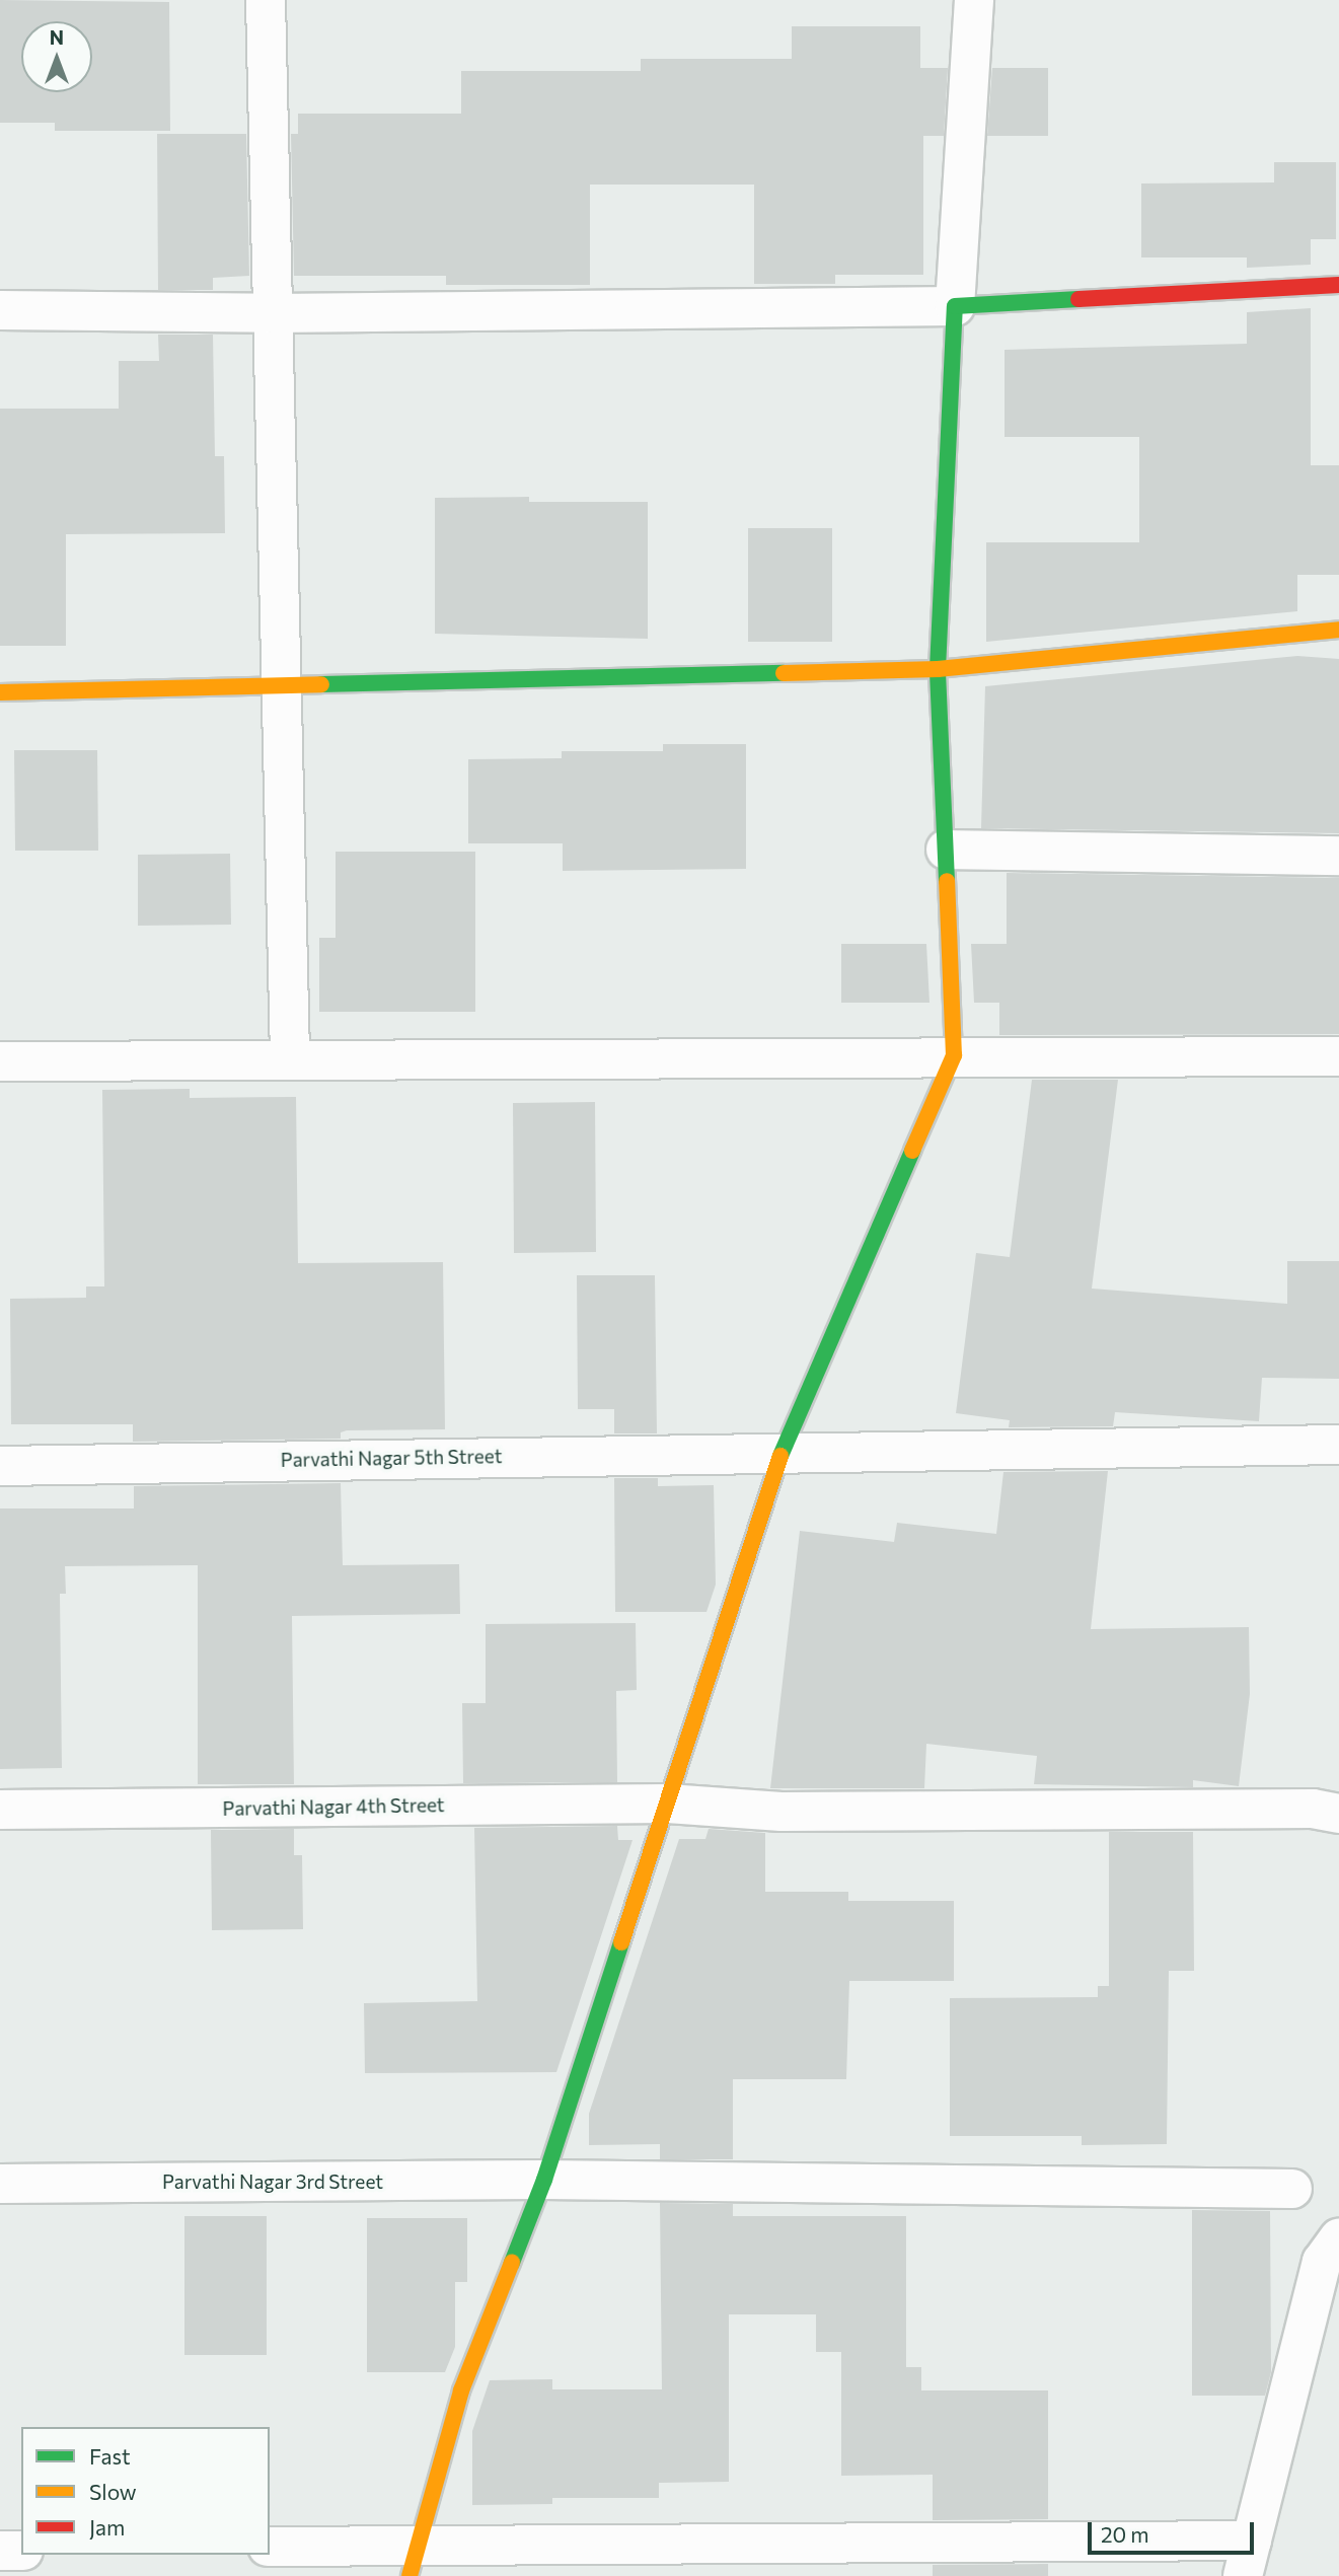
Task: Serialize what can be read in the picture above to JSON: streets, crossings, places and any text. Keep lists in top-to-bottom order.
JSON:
{
  "streets": {
    "street": ["Parvathi Nagar 5th Street", "Parvathi Nagar 4th Street", "Parvathi Nagar 3rd Street"]
  },
  "legend": ["Fast", "Slow", "Jam"],
  "scale_bar": "20 m",
  "north": "top"
}
